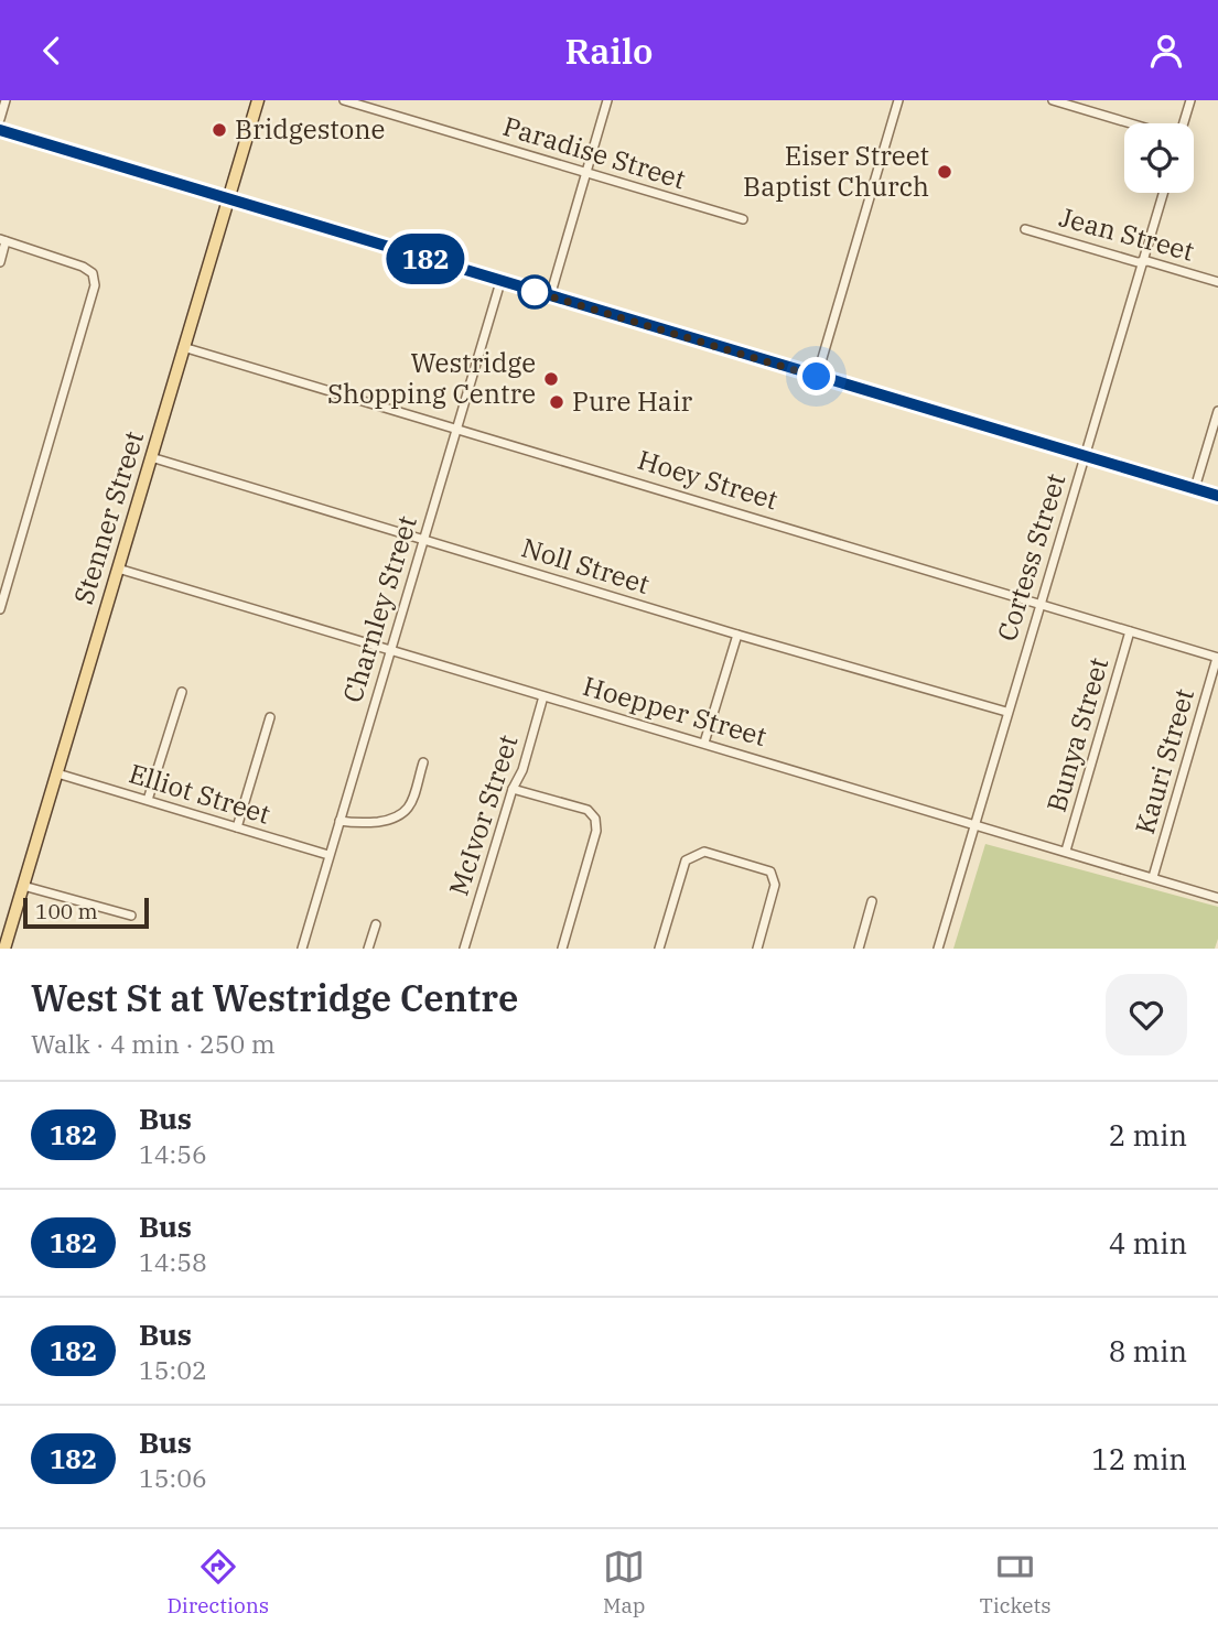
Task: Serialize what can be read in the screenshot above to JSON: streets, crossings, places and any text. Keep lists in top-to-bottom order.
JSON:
{
  "streets": {
    "main road": ["Stenner Street"],
    "street": [
      "Paradise Street",
      "Jean Street",
      "Hoey Street",
      "Cortess Street",
      "Noll Street",
      "Charnley Street",
      "Hoepper Street",
      "Bunya Street",
      "Kauri Street",
      "Elliot Street",
      "McIvor Street"
    ]
  },
  "crossings": [
    ["Jean Street", "Cortess Street"],
    ["Hoey Street", "Stenner Street"],
    ["Hoey Street", "Cortess Street"],
    ["Hoey Street", "Charnley Street"],
    ["Hoey Street", "Bunya Street"],
    ["Hoey Street", "Kauri Street"],
    ["Stenner Street", "Noll Street"],
    ["Stenner Street", "Hoepper Street"],
    ["Stenner Street", "Elliot Street"],
    ["Cortess Street", "Noll Street"],
    ["Cortess Street", "Hoepper Street"],
    ["Noll Street", "Charnley Street"],
    ["Charnley Street", "Hoepper Street"],
    ["Charnley Street", "Elliot Street"],
    ["Hoepper Street", "Bunya Street"],
    ["Hoepper Street", "Kauri Street"],
    ["Hoepper Street", "McIvor Street"]
  ],
  "places": [
    "Bridgestone",
    "Eiser Street Baptist Church",
    "Westridge Shopping Centre",
    "Pure Hair"
  ],
  "lines": ["bus line 182"],
  "scale_bar": "100 m",
  "page": {
    "header": "Railo",
    "on_map": "182",
    "scale": "100 m",
    "heading": ["West St at Westridge Centre", "Walk · 4 min · 250 m"],
    "list": [
      {
        "mark": "182",
        "name": "Bus",
        "note": "14:56",
        "value": "2 min"
      },
      {
        "mark": "182",
        "name": "Bus",
        "note": "14:58",
        "value": "4 min"
      },
      {
        "mark": "182",
        "name": "Bus",
        "note": "15:02",
        "value": "8 min"
      },
      {
        "mark": "182",
        "name": "Bus",
        "note": "15:06",
        "value": "12 min"
      }
    ],
    "tabs": ["Directions", "Map", "Tickets"]
  }
}
